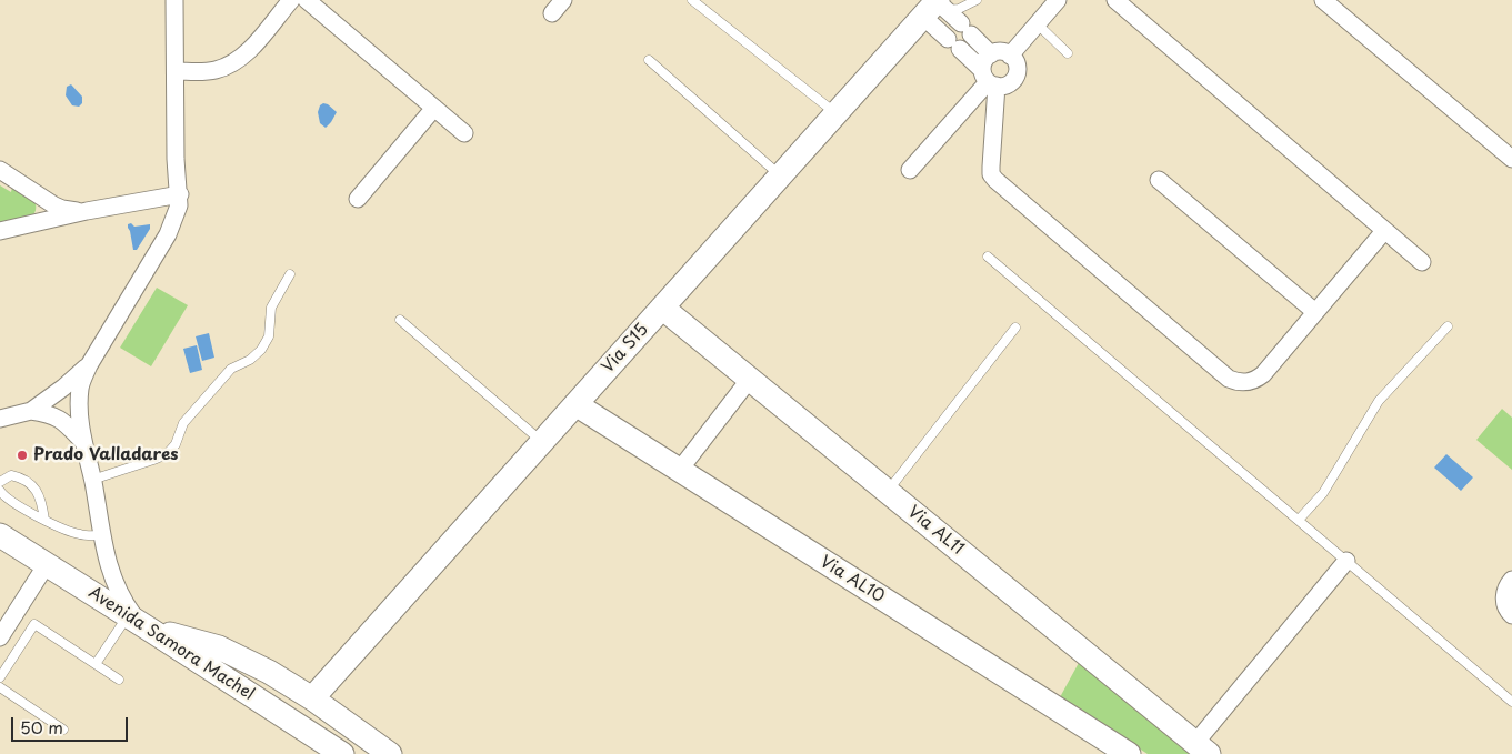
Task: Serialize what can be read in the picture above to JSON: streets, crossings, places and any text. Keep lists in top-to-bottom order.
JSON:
{
  "streets": {
    "street": [
      "Via S15",
      "Via AL11",
      "Via AL10",
      "Avenida Samora Machel"
    ]
  },
  "crossings": [
    ["Via S15", "Via AL11"],
    ["Via S15", "Via AL10"]
  ],
  "places": ["Prado Valladares"],
  "scale_bar": "50 m"
}
